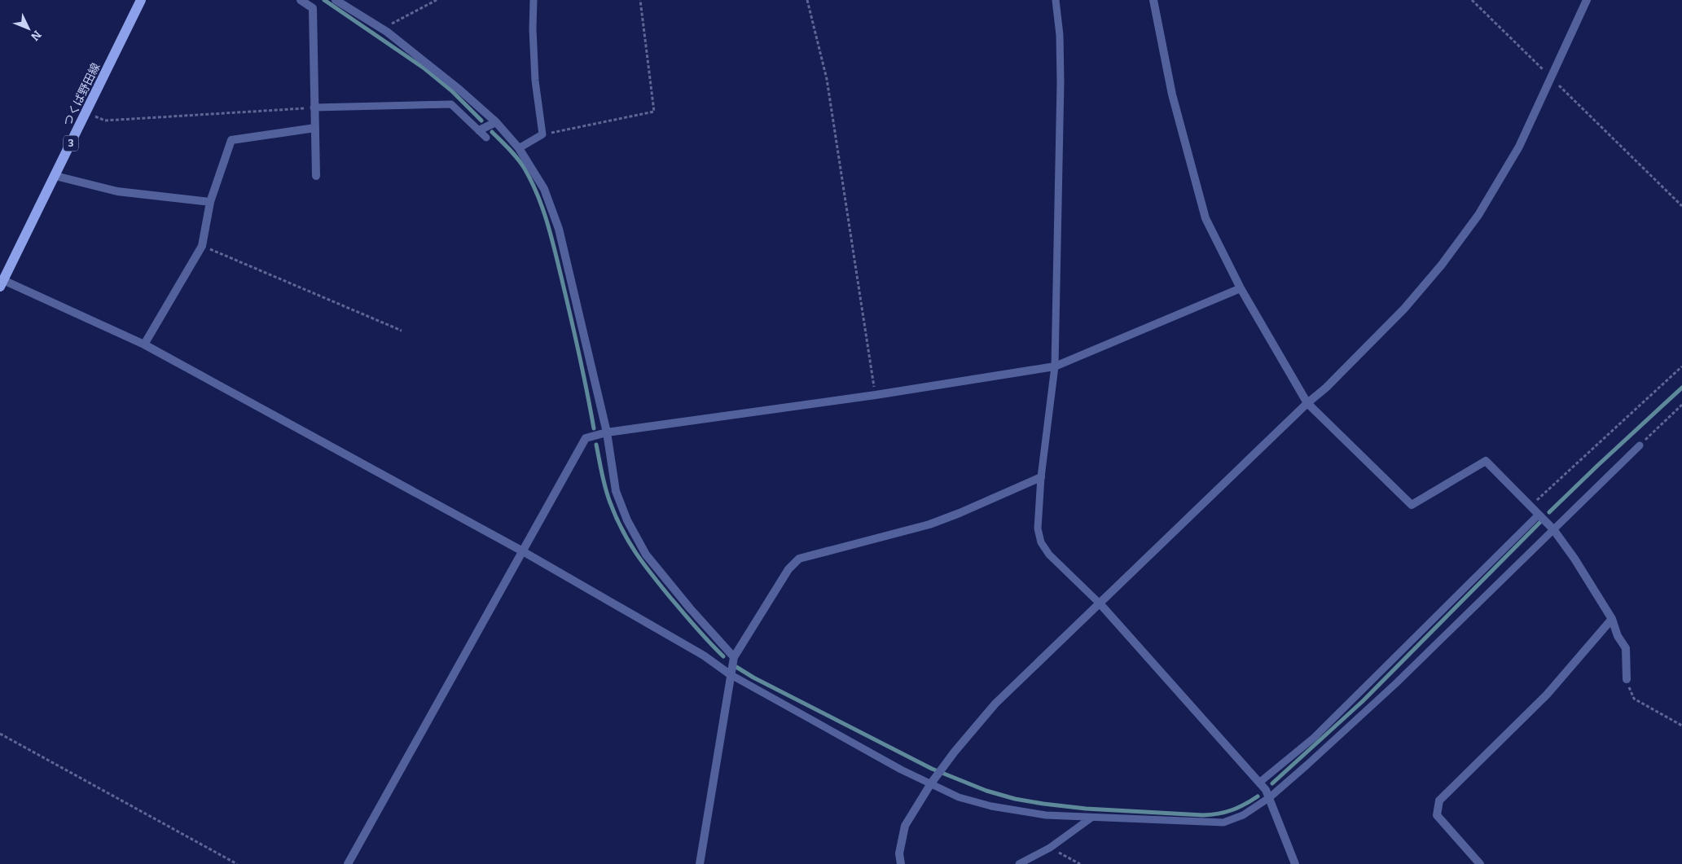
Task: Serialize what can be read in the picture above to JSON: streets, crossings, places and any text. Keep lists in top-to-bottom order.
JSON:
{
  "streets": {
    "main road": ["つくば野田線", "3"]
  },
  "north": "bottom right"
}
